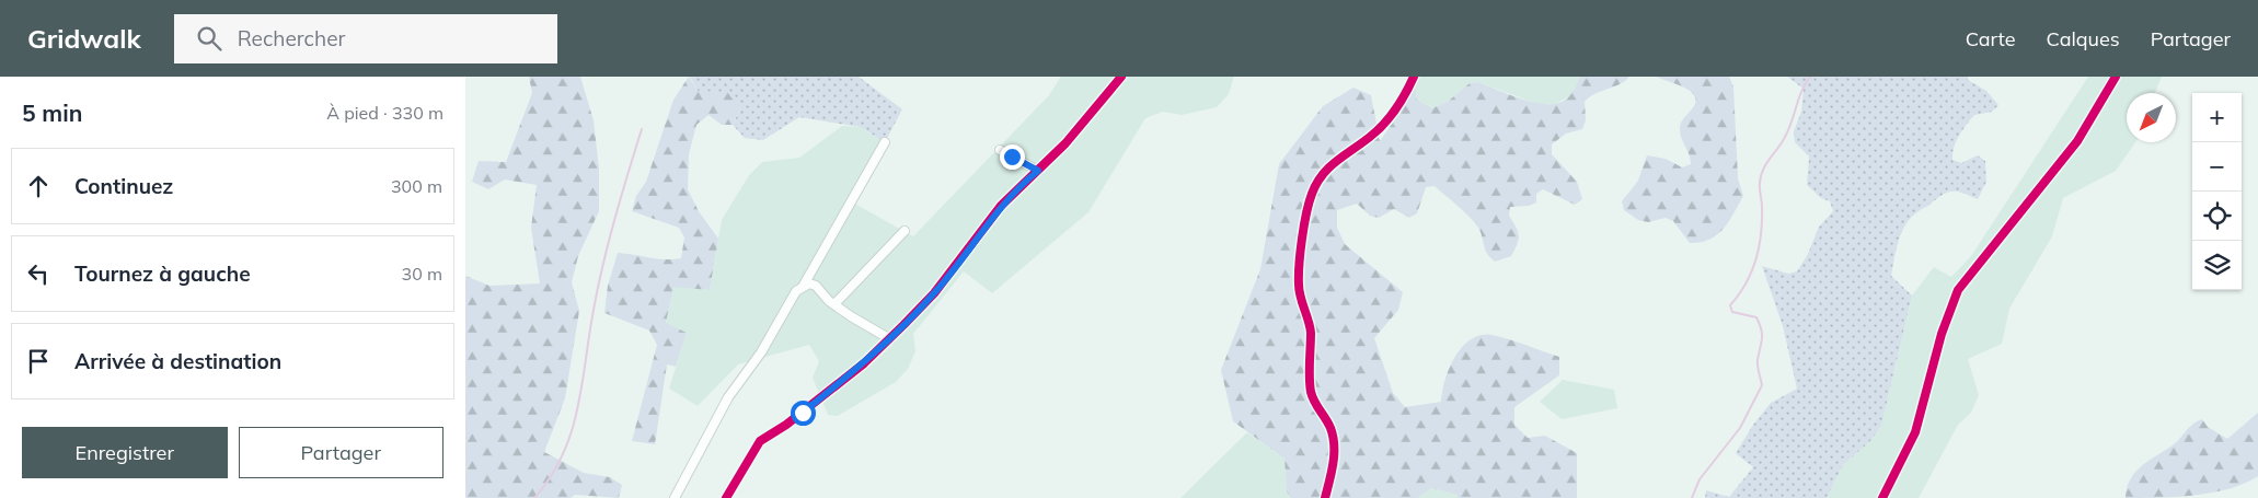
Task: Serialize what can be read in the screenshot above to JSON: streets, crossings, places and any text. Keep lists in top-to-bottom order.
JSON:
{
  "north": "bottom left",
  "page": {
    "header": "Gridwalk",
    "search": "Rechercher",
    "nav": ["Carte", "Calques", "Partager"],
    "heading": ["5 min", "À pied · 330 m"],
    "map_buttons": ["+", "−"],
    "list": [
      ["Continuez", "300 m"],
      ["Tournez à gauche", "30 m"],
      "Arrivée à destination"
    ],
    "buttons": ["Enregistrer", "Partager"]
  }
}
